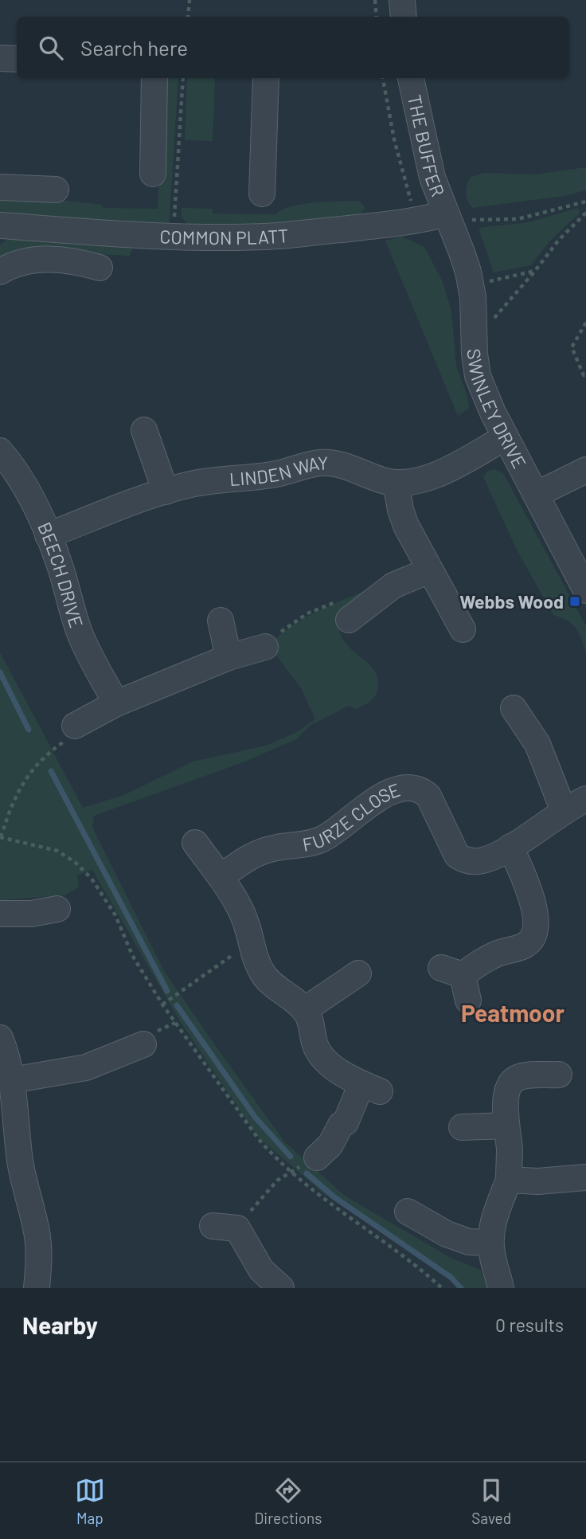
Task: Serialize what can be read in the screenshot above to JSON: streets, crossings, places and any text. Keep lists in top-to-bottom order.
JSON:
{
  "streets": {
    "street": [
      "THE BUFFER",
      "COMMON PLATT",
      "SWINLEY DRIVE",
      "LINDEN WAY",
      "BEECH DRIVE",
      "FURZE CLOSE"
    ]
  },
  "crossings": [
    ["THE BUFFER", "COMMON PLATT"],
    ["THE BUFFER", "SWINLEY DRIVE"],
    ["COMMON PLATT", "SWINLEY DRIVE"],
    ["SWINLEY DRIVE", "LINDEN WAY"],
    ["LINDEN WAY", "BEECH DRIVE"]
  ],
  "districts": ["Peatmoor"],
  "places": {
    "transit": ["Webbs Wood"]
  },
  "page": {
    "search": "Search here",
    "heading": ["Nearby", "0 results"],
    "nav": ["Map", "Directions", "Saved"]
  }
}
